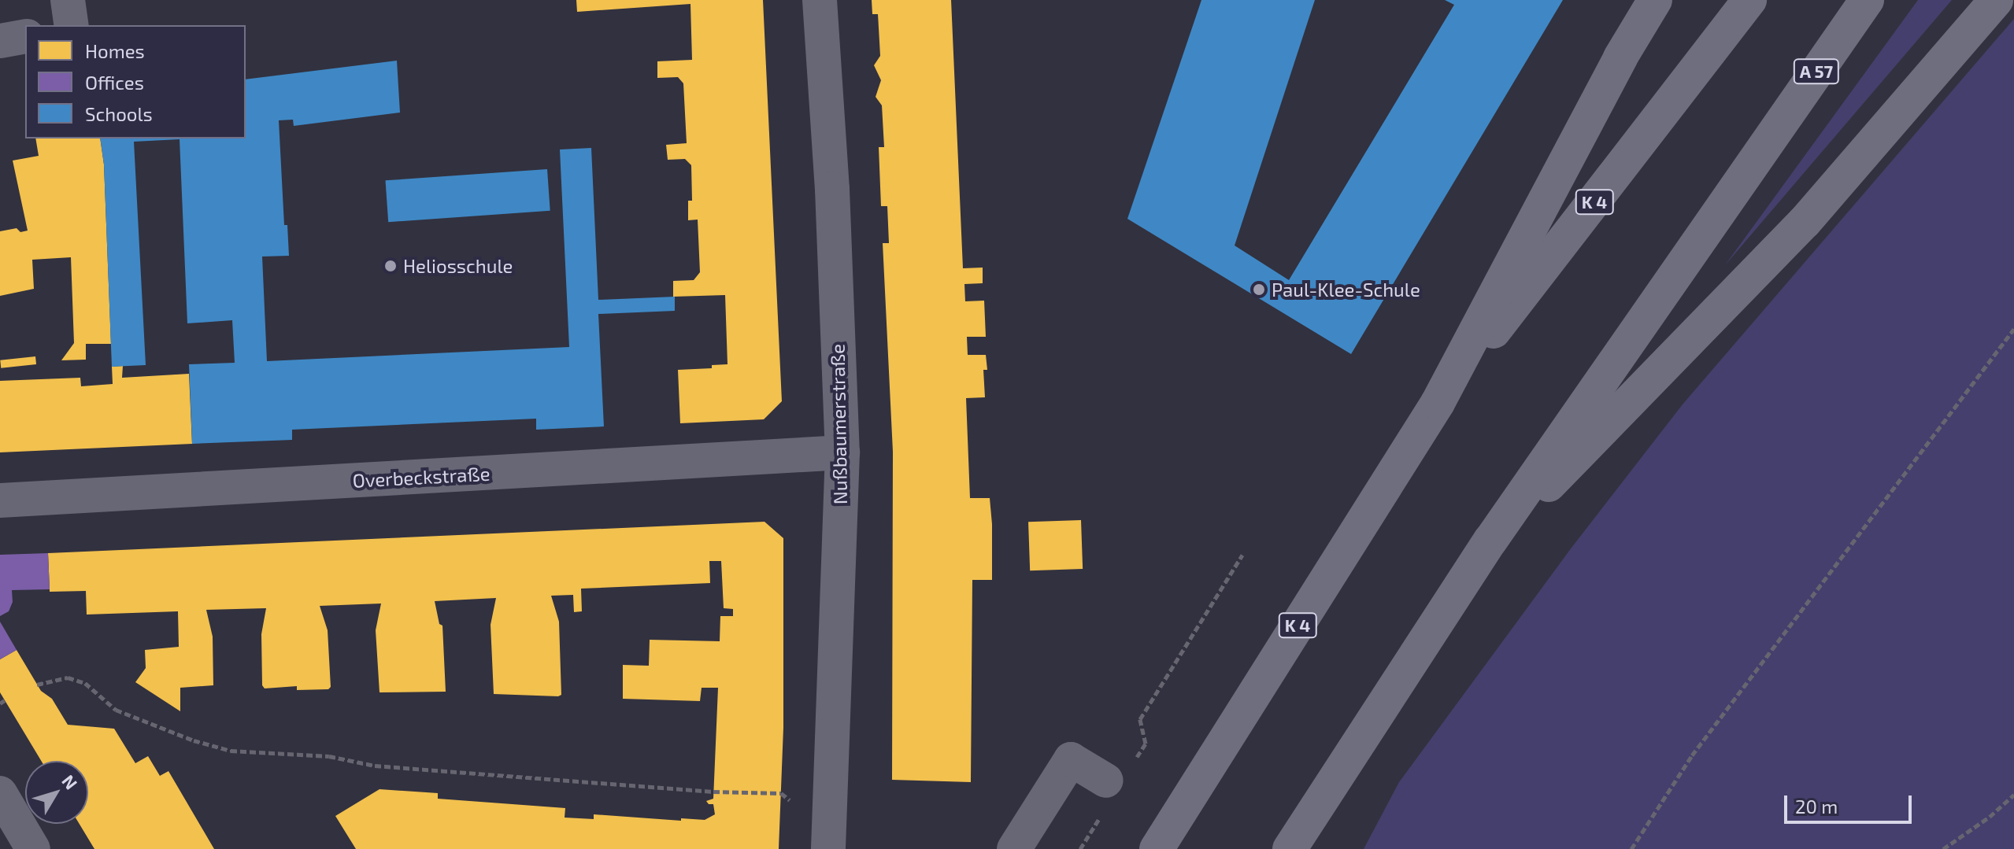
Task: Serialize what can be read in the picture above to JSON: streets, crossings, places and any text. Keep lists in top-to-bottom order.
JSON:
{
  "streets": {
    "highway": ["A 57", "K 4"],
    "street": ["Nußbaumerstraße", "Overbeckstraße"]
  },
  "crossings": [
    ["Nußbaumerstraße", "Overbeckstraße"]
  ],
  "places": ["Heliosschule", "Paul-Klee-Schule"],
  "legend": ["Homes", "Offices", "Schools"],
  "scale_bar": "20 m",
  "north": "top right"
}
